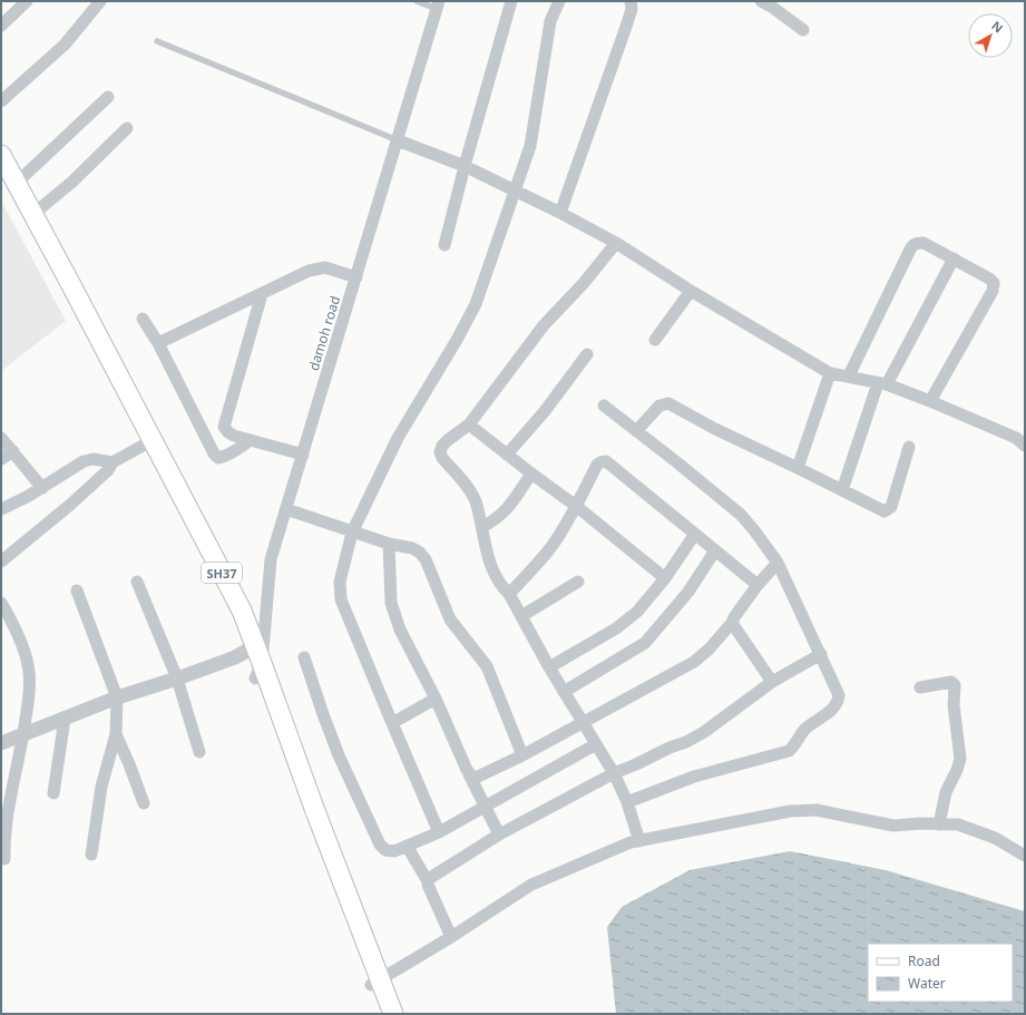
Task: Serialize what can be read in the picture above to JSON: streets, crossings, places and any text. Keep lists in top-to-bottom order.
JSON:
{
  "streets": {
    "main road": ["SH37"],
    "street": ["damoh road"]
  },
  "crossings": [
    ["damoh road", "SH37"]
  ],
  "legend": ["Road", "Water"],
  "north": "top right"
}
